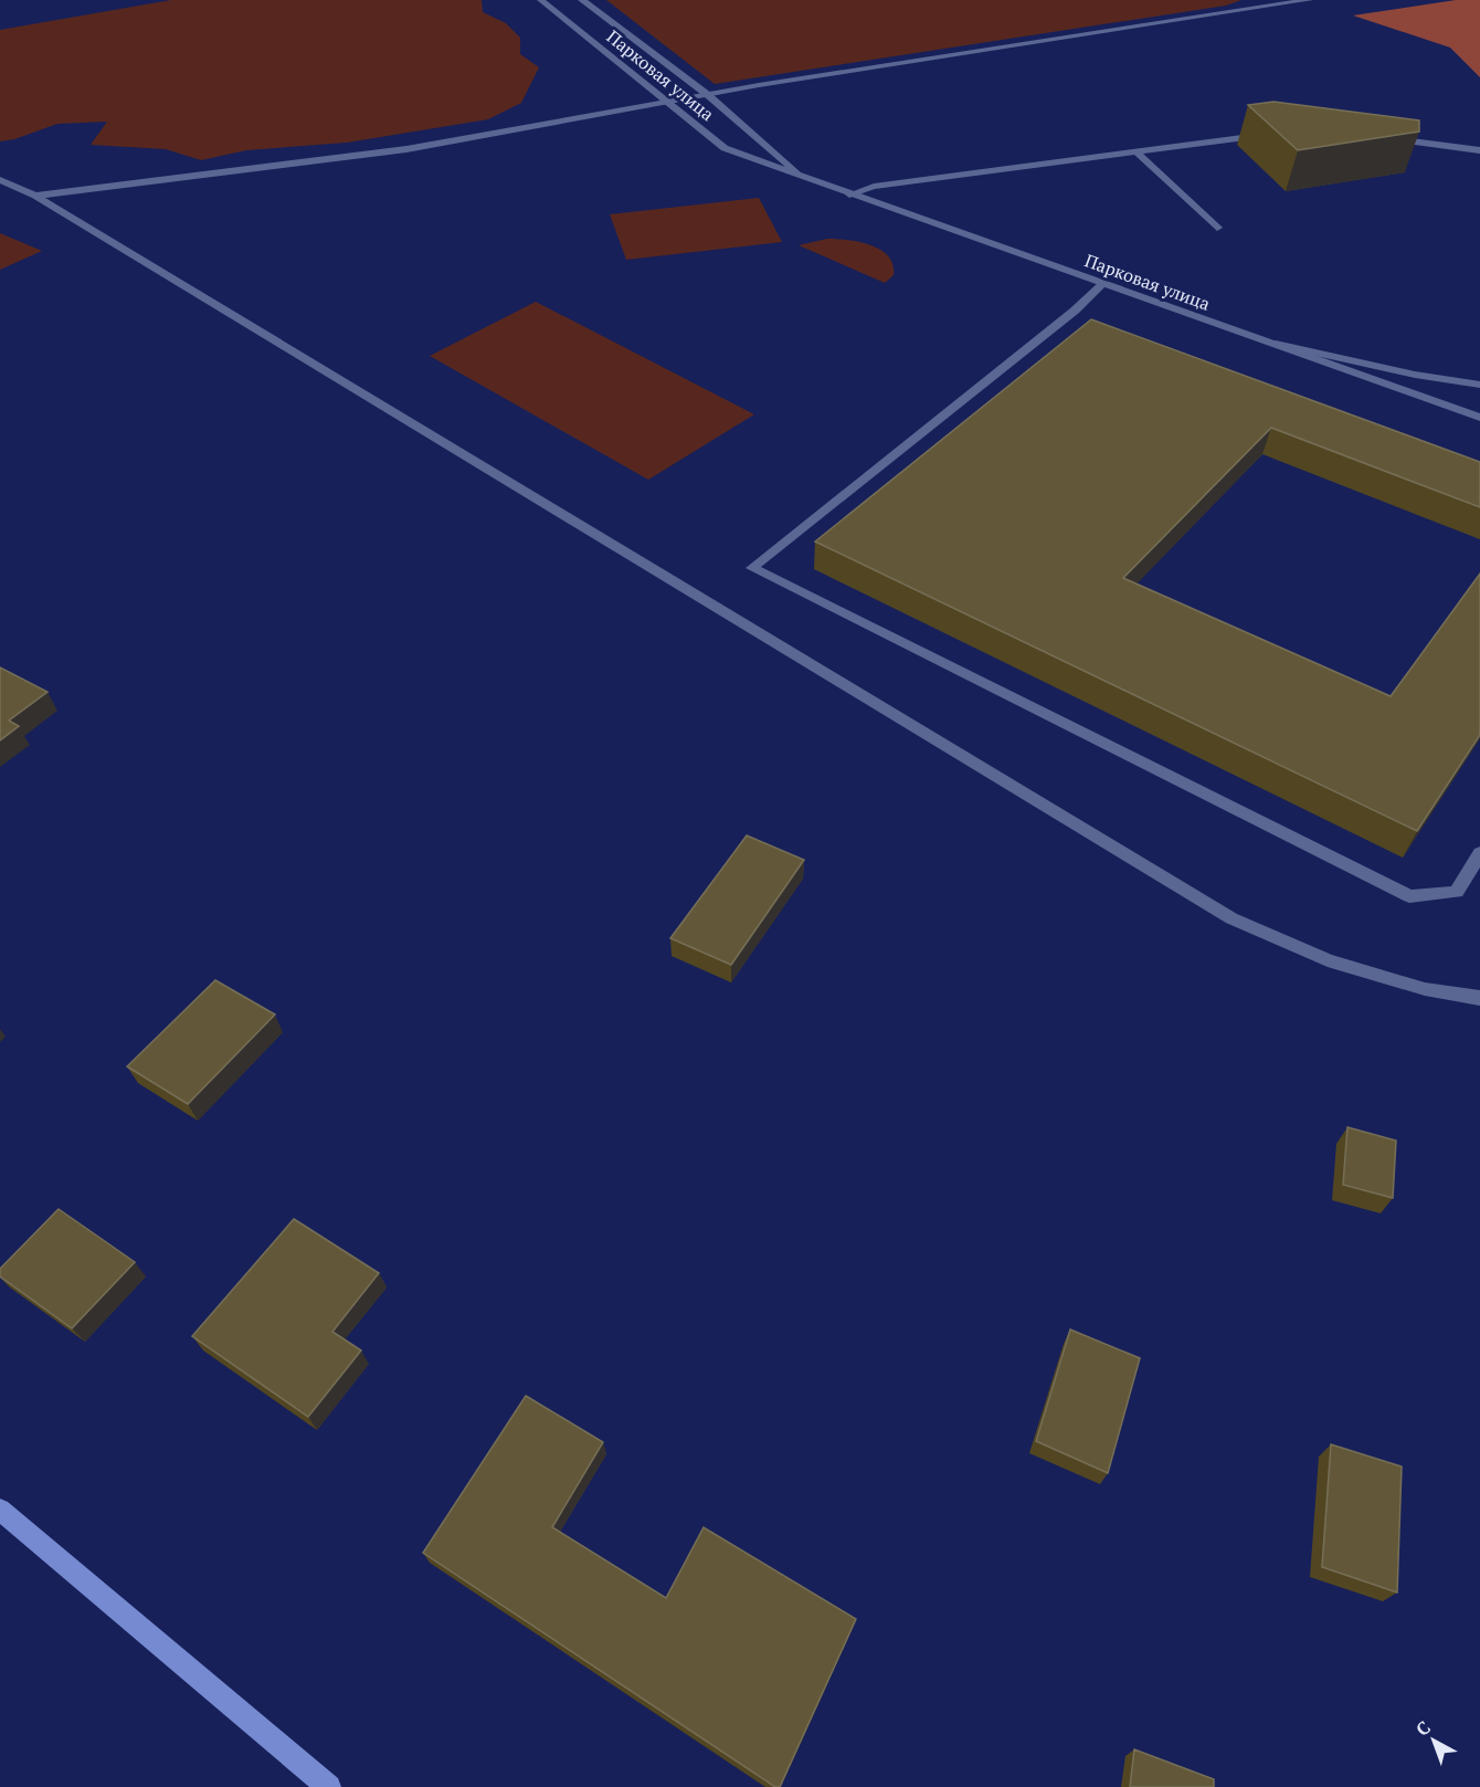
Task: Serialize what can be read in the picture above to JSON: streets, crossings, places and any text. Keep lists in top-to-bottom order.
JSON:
{
  "streets": {
    "street": ["Парковая улица"]
  },
  "north": "top left"
}
